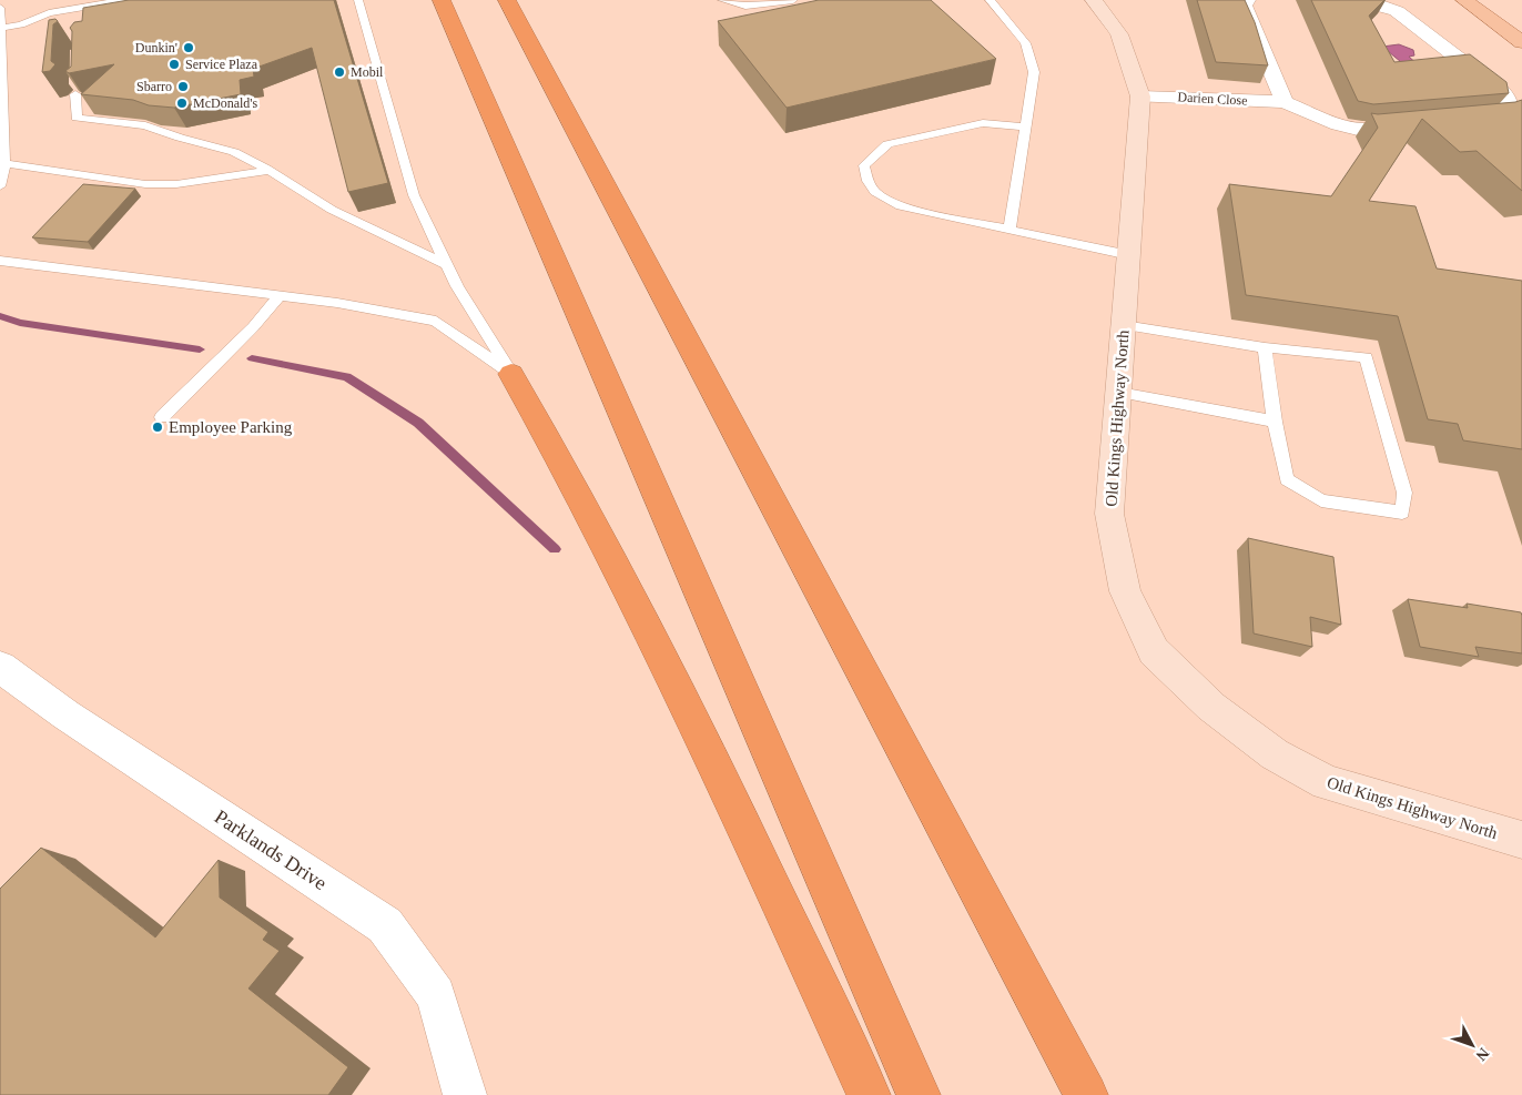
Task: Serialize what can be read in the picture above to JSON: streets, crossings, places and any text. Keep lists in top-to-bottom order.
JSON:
{
  "streets": {
    "street": ["Darien Close", "Old Kings Highway North", "Parklands Drive"]
  },
  "crossings": [
    ["Darien Close", "Old Kings Highway North"]
  ],
  "places": [
    "Dunkin'",
    "Service Plaza",
    "Mobil",
    "Sbarro",
    "McDonald's",
    "Employee Parking"
  ],
  "north": "bottom right"
}
